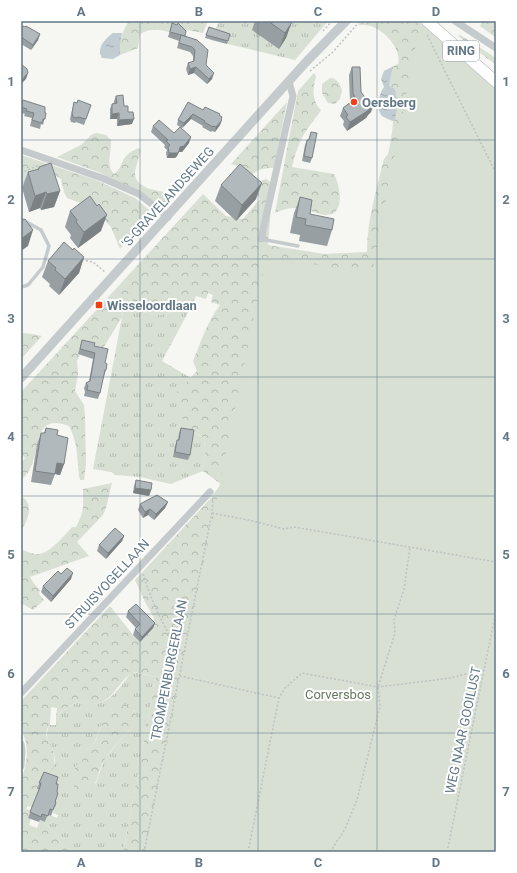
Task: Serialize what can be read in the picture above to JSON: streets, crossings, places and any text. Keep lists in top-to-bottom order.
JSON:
{
  "streets": {
    "main road": ["RING"],
    "street": ["'S-GRAVELANDSEWEG", "STRUISVOGELLAAN"],
    "path": ["TROMPENBURGERLAAN", "WEG NAAR GOOILUST"]
  },
  "crossings": [
    ["STRUISVOGELLAAN", "TROMPENBURGERLAAN"]
  ],
  "parks": ["Corversbos"],
  "places": {
    "other": ["Oersberg"],
    "transit": ["Wisseloordlaan"]
  },
  "grid": {
    "columns": [
      "A",
      "B",
      "C",
      "D"
    ],
    "rows": [
      "1",
      "2",
      "3",
      "4",
      "5",
      "6",
      "7"
    ]
  }
}
